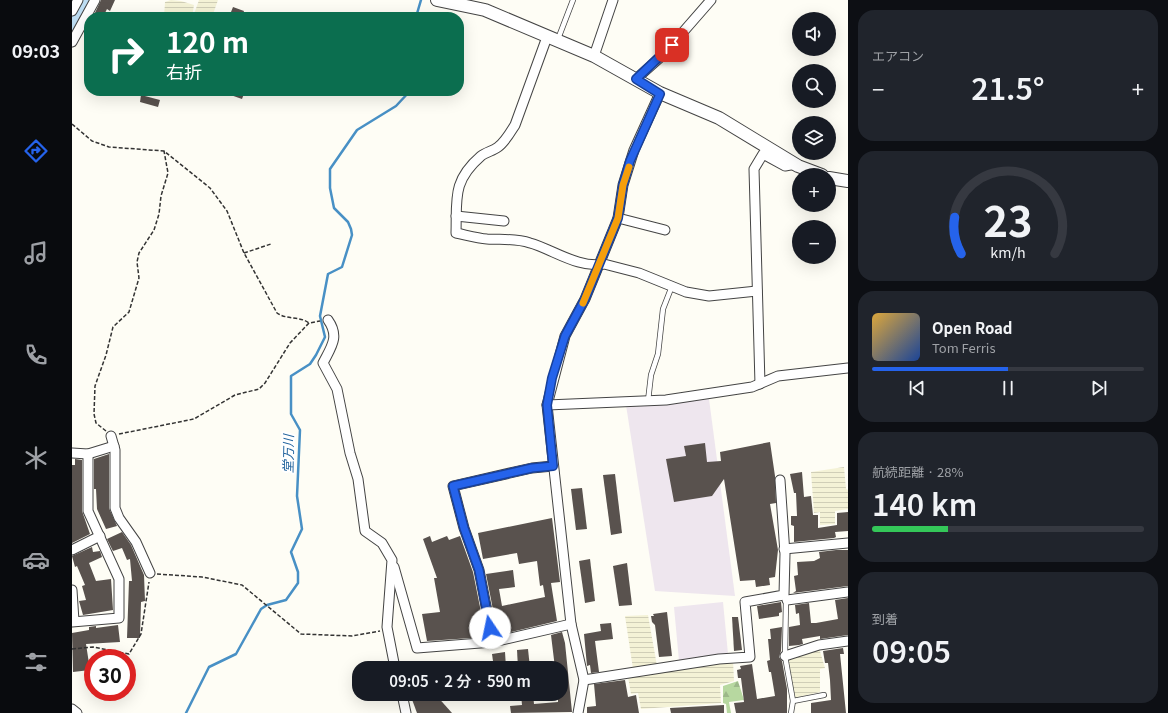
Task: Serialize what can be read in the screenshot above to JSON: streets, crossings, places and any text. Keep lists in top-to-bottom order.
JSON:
{
  "water": ["堂万川"],
  "page": {
    "tabs": "09:03",
    "tile": [
      "エアコン",
      ["航続距離 · 28%", "140 km"],
      ["到着", "09:05"]
    ],
    "map_buttons": ["+", "−"],
    "turn": ["120 m", "右折"],
    "heat": ["−", "21.5°", "+"],
    "song": ["Open Road", "Tom Ferris"],
    "limit": "30",
    "trip": "09:05 · 2 分 · 590 m",
    "gauge": ["23", "km/h"]
  }
}
